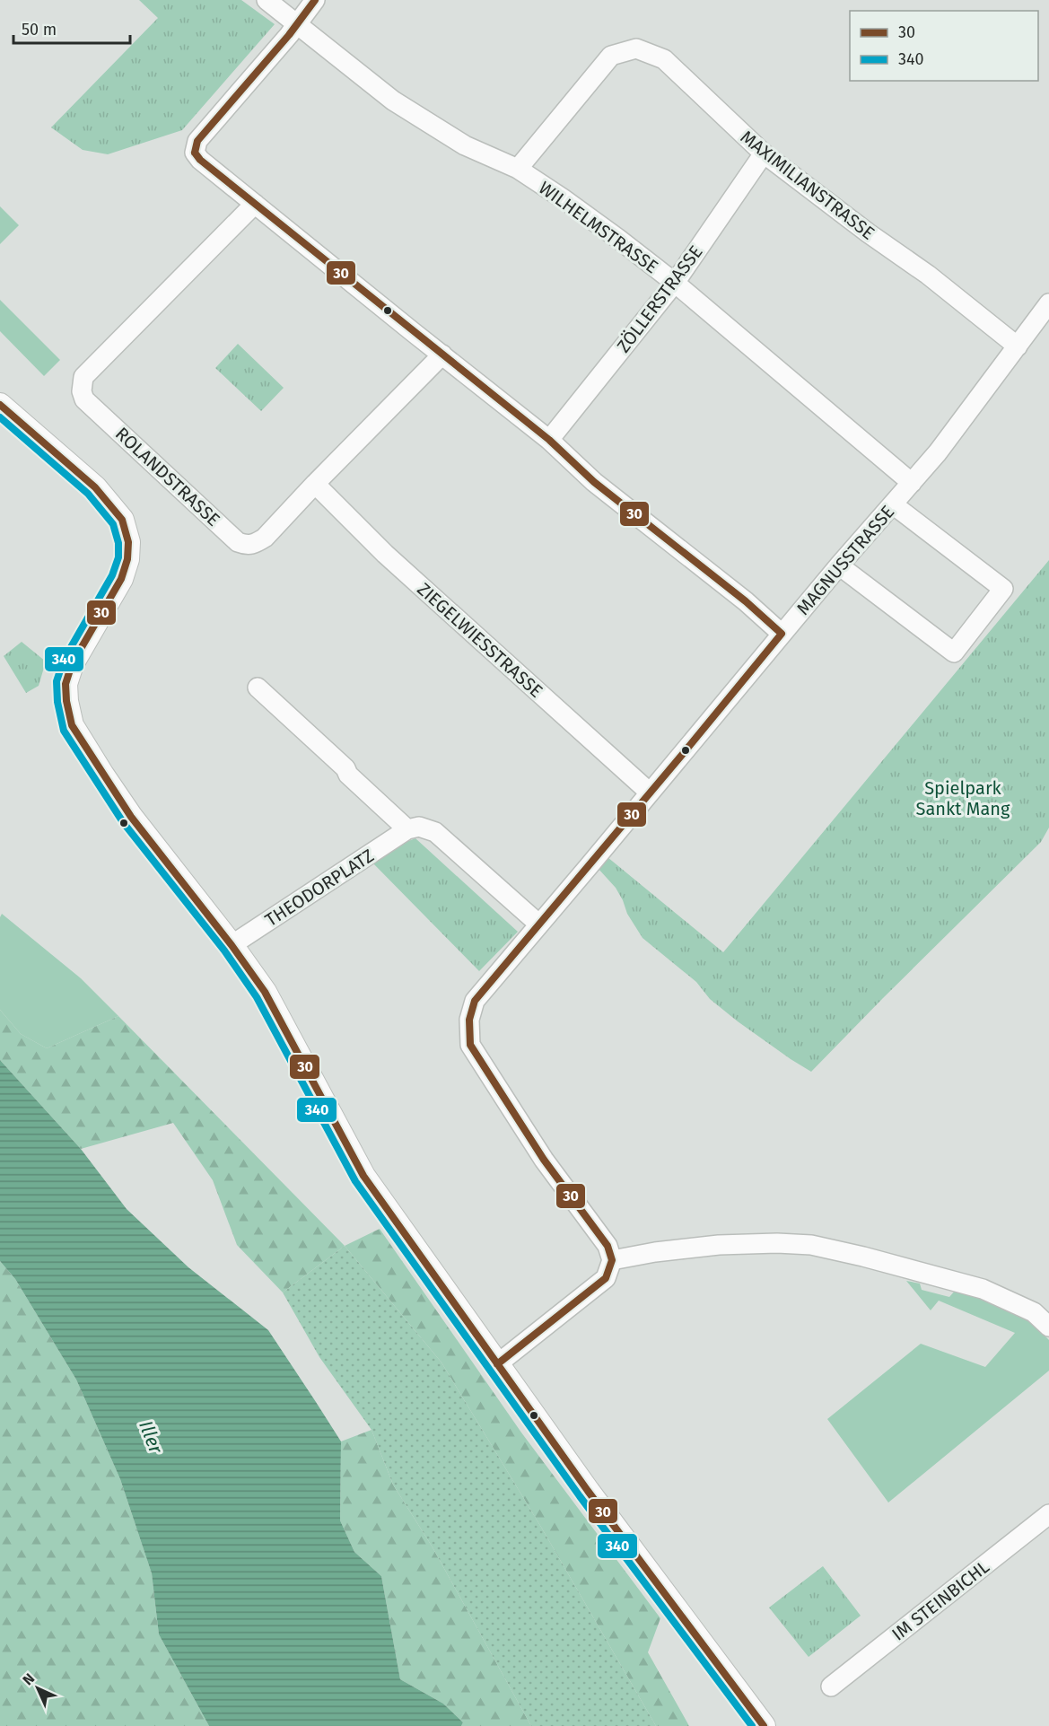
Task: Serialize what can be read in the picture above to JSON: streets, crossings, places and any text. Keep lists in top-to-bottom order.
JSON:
{
  "streets": {
    "street": [
      "MAXIMILIANSTRASSE",
      "WILHELMSTRASSE",
      "ZÖLLERSTRASSE",
      "ROLANDSTRASSE",
      "MAGNUSSTRASSE",
      "ZIEGELWIESSTRASSE",
      "THEODORPLATZ",
      "IM STEINBICHL"
    ]
  },
  "crossings": [
    ["MAXIMILIANSTRASSE", "WILHELMSTRASSE"],
    ["MAXIMILIANSTRASSE", "ZÖLLERSTRASSE"],
    ["MAXIMILIANSTRASSE", "MAGNUSSTRASSE"],
    ["WILHELMSTRASSE", "ZÖLLERSTRASSE"],
    ["WILHELMSTRASSE", "MAGNUSSTRASSE"],
    ["ROLANDSTRASSE", "ZIEGELWIESSTRASSE"],
    ["MAGNUSSTRASSE", "ZIEGELWIESSTRASSE"]
  ],
  "water": ["Iller"],
  "parks": ["Spielpark Sankt Mang"],
  "lines": ["transit line 30", "transit line 340"],
  "legend": ["30", "340"],
  "scale_bar": "50 m",
  "north": "top left"
}
